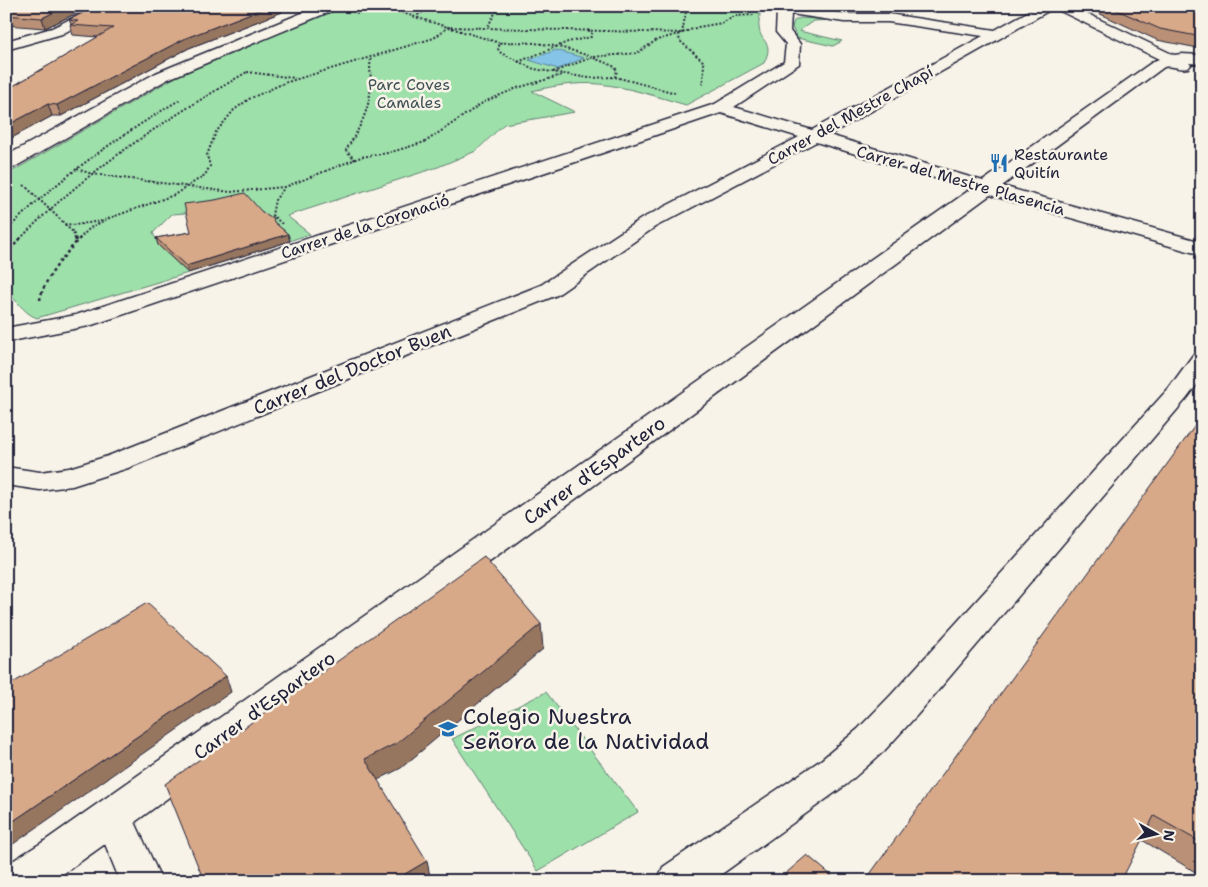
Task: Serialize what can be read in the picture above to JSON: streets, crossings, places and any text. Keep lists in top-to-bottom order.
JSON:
{
  "streets": {
    "street": [
      "Carrer del Mestre Chapí",
      "Carrer del Mestre Plasencia",
      "Carrer de la Coronació",
      "Carrer del Doctor Buen",
      "Carrer d'Espartero"
    ]
  },
  "crossings": [
    ["Carrer del Mestre Chapí", "Carrer del Mestre Plasencia"],
    ["Carrer del Mestre Chapí", "Carrer del Doctor Buen"],
    ["Carrer del Mestre Plasencia", "Carrer de la Coronació"],
    ["Carrer del Mestre Plasencia", "Carrer d'Espartero"]
  ],
  "parks": ["Parc Coves Camales"],
  "places": {
    "restaurant": ["Restaurante Quitín"],
    "school or university": ["Colegio Nuestra Señora de la Natividad"]
  },
  "north": "right"
}
